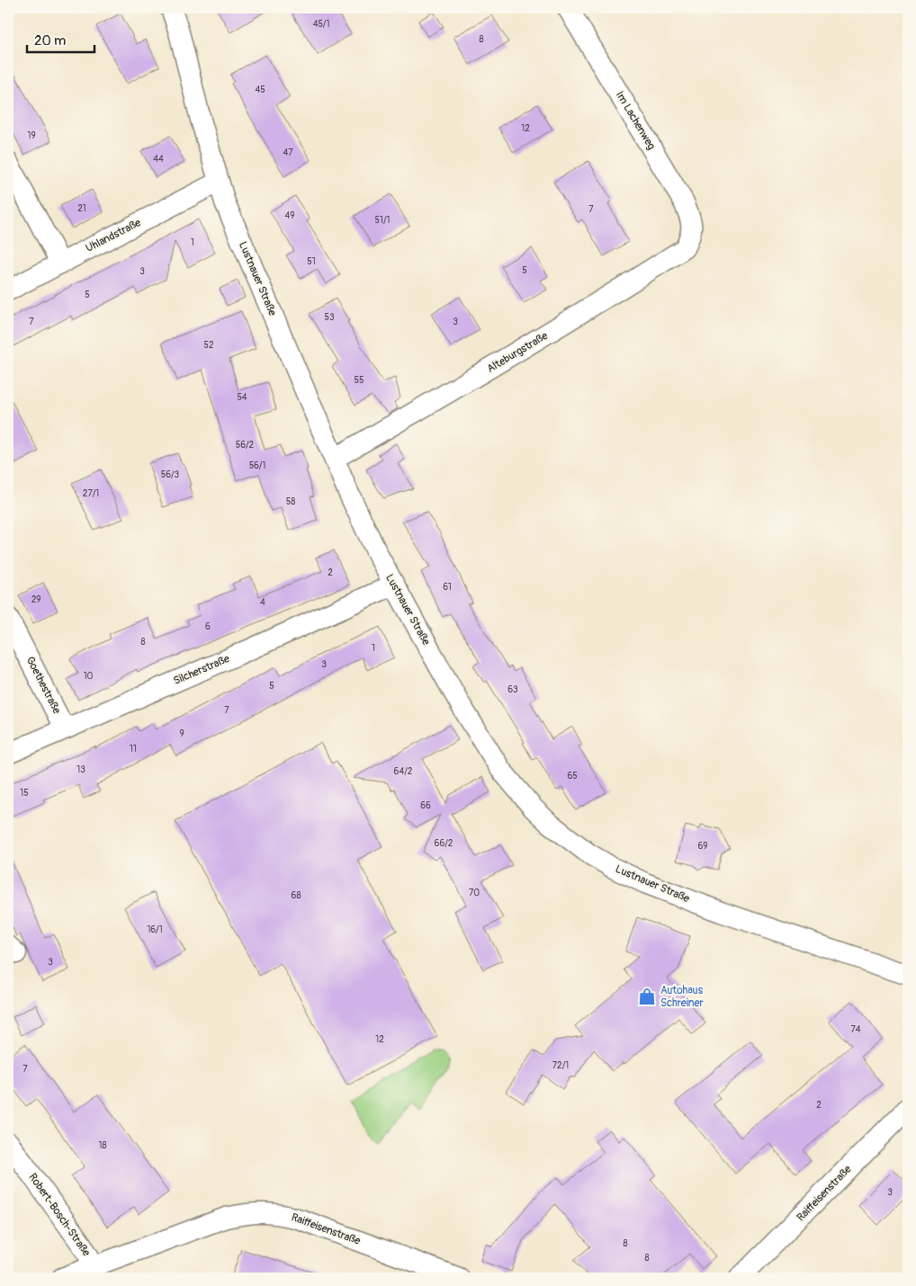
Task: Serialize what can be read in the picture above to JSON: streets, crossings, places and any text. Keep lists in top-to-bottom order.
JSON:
{
  "streets": {
    "street": [
      "Im Lachenweg",
      "Uhlandstraße",
      "Lustnauer Straße",
      "Alteburgstraße",
      "Silcherstraße",
      "Goethestraße",
      "Raiffeisenstraße",
      "Robert-Bosch-Straße"
    ]
  },
  "crossings": [
    ["Im Lachenweg", "Alteburgstraße"],
    ["Uhlandstraße", "Lustnauer Straße"],
    ["Lustnauer Straße", "Alteburgstraße"],
    ["Lustnauer Straße", "Silcherstraße"],
    ["Silcherstraße", "Goethestraße"],
    ["Raiffeisenstraße", "Robert-Bosch-Straße"]
  ],
  "places": {
    "shop": ["Autohaus Schreiner"]
  },
  "house_numbers": [
    "45/1",
    "8",
    "45",
    "12",
    "19",
    "47",
    "44",
    "21",
    "7",
    "49",
    "51/1",
    "1",
    "51",
    "5",
    "3",
    "5",
    "53",
    "7",
    "3",
    "52",
    "55",
    "54",
    "56/2",
    "56/1",
    "56/3",
    "27/1",
    "58",
    "2",
    "61",
    "29",
    "4",
    "6",
    "8",
    "1",
    "3",
    "10",
    "5",
    "63",
    "7",
    "9",
    "11",
    "13",
    "64/2",
    "65",
    "15",
    "66",
    "66/2",
    "69",
    "70",
    "68",
    "16/1",
    "3",
    "74",
    "12",
    "72/1",
    "7",
    "2",
    "18",
    "3",
    "8",
    "8"
  ],
  "scale_bar": "20 m"
}
